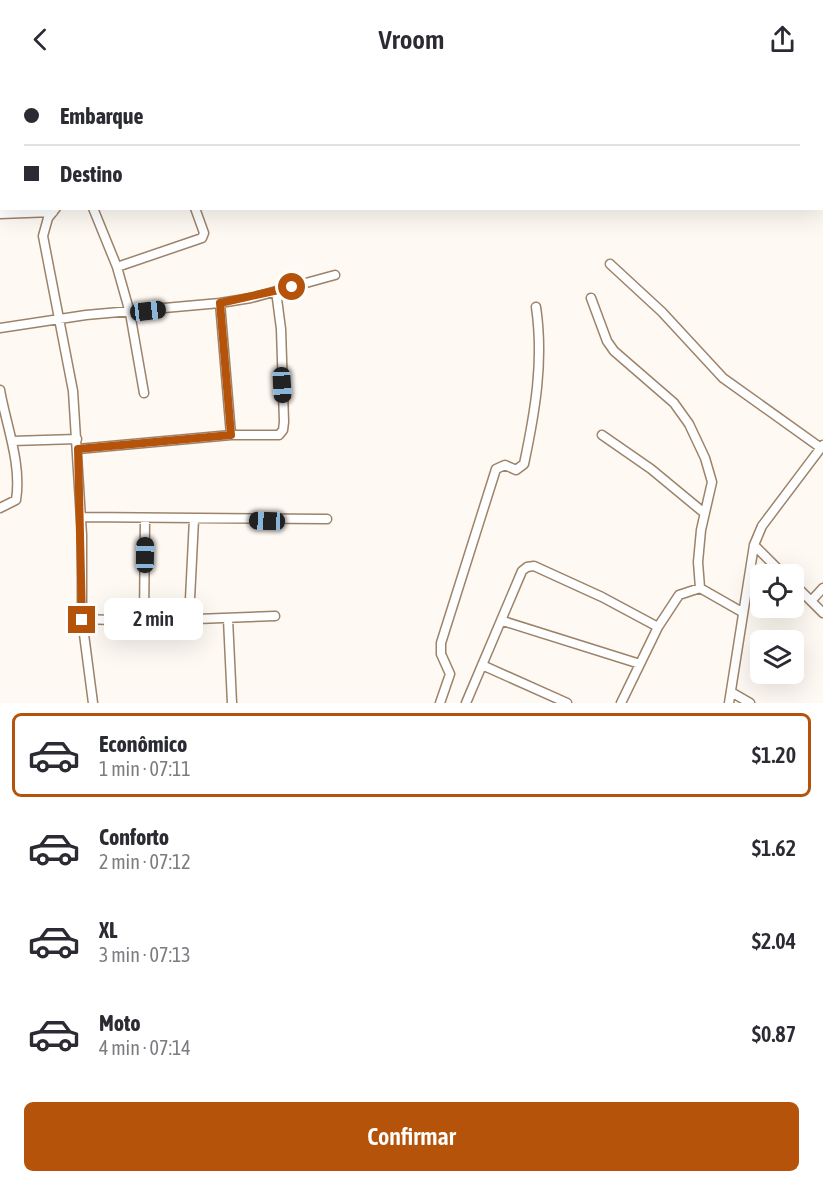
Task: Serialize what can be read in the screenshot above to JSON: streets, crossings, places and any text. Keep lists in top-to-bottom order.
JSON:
{
  "page": {
    "header": "Vroom",
    "banner": ["Embarque", "Destino"],
    "bubble": "2 min",
    "list": [
      {
        "name": "Econômico",
        "note": "1 min · 07:11",
        "value": "$1.20"
      },
      {
        "name": "Conforto",
        "note": "2 min · 07:12",
        "value": "$1.62"
      },
      {
        "name": "XL",
        "note": "3 min · 07:13",
        "value": "$2.04"
      },
      {
        "name": "Moto",
        "note": "4 min · 07:14",
        "value": "$0.87"
      }
    ],
    "buttons": "Confirmar"
  }
}
